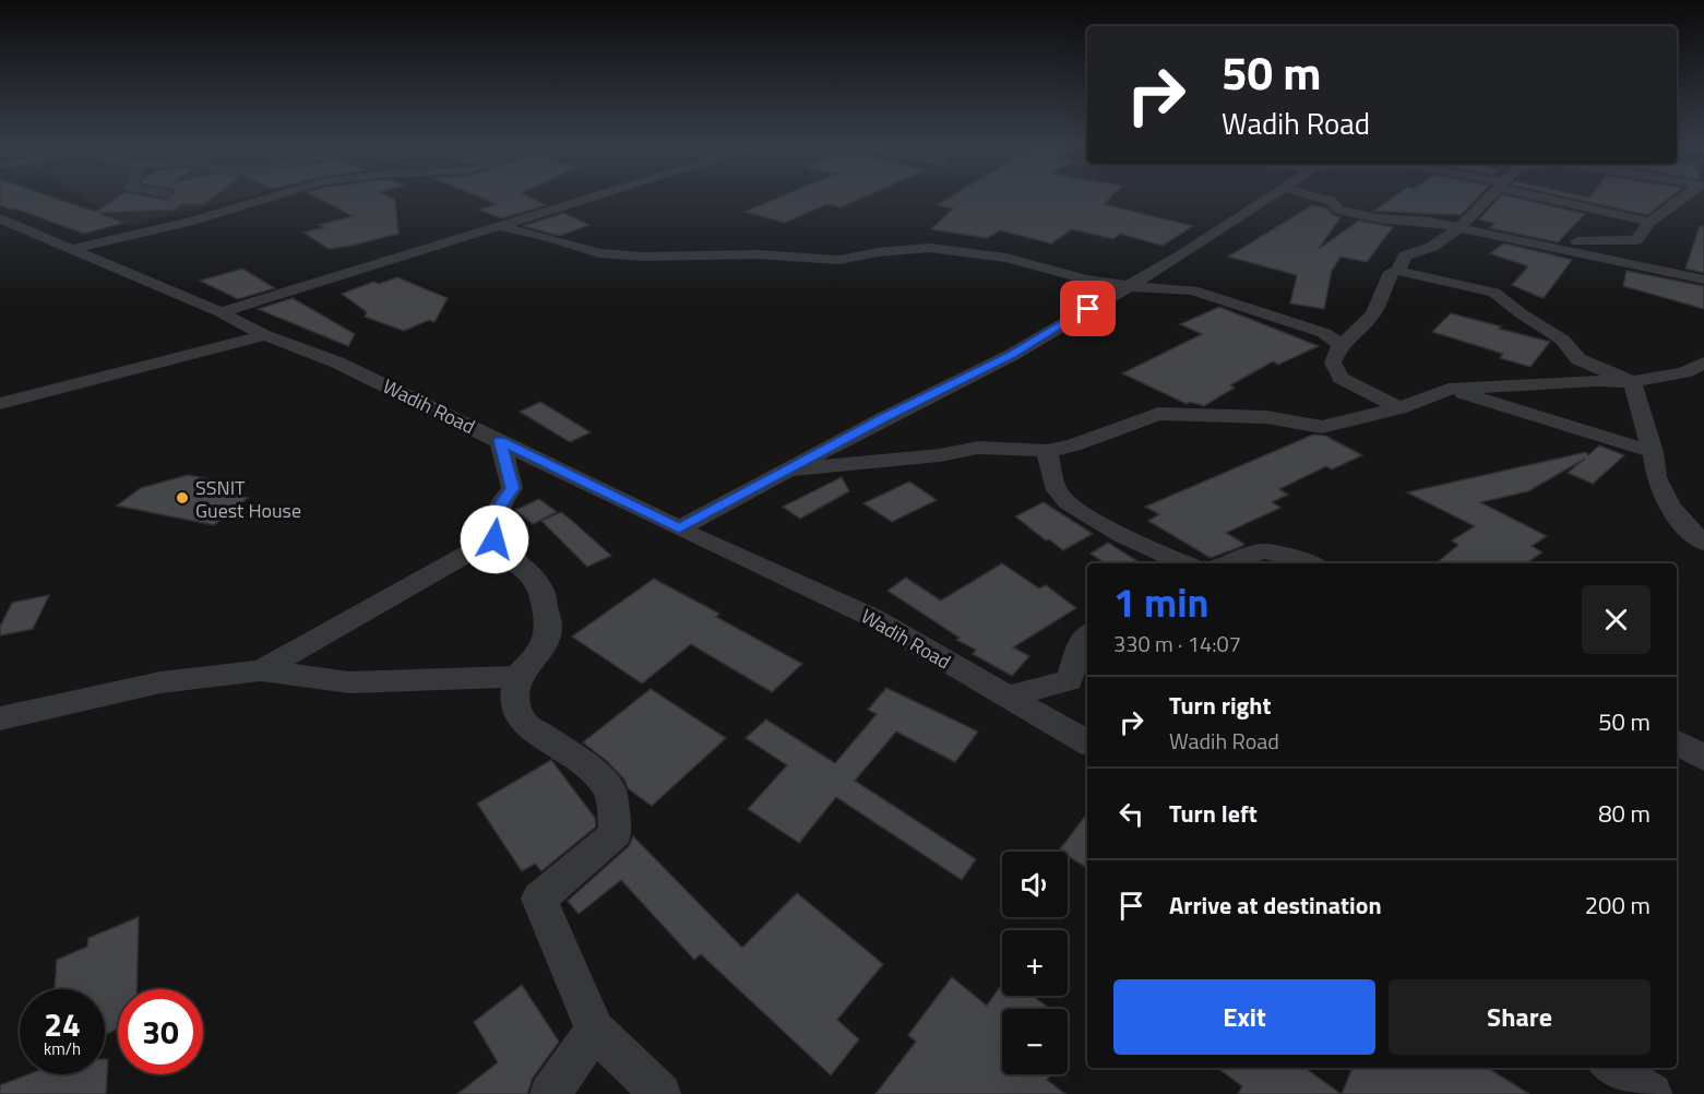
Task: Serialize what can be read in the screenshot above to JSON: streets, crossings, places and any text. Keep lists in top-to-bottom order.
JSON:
{
  "streets": {
    "street": ["Wadih Road"]
  },
  "places": ["SSNIT Guest House"],
  "page": {
    "turn": ["50 m", "Wadih Road"],
    "heading": ["1 min", "330 m · 14:07"],
    "list": [
      {
        "name": "Turn right",
        "note": "Wadih Road",
        "value": "50 m"
      },
      {
        "name": "Turn left",
        "value": "80 m"
      },
      {
        "name": "Arrive at destination",
        "value": "200 m"
      }
    ],
    "map_buttons": ["+", "−"],
    "buttons": ["Exit", "Share"],
    "speed": "24 km/h",
    "limit": "30"
  }
}
